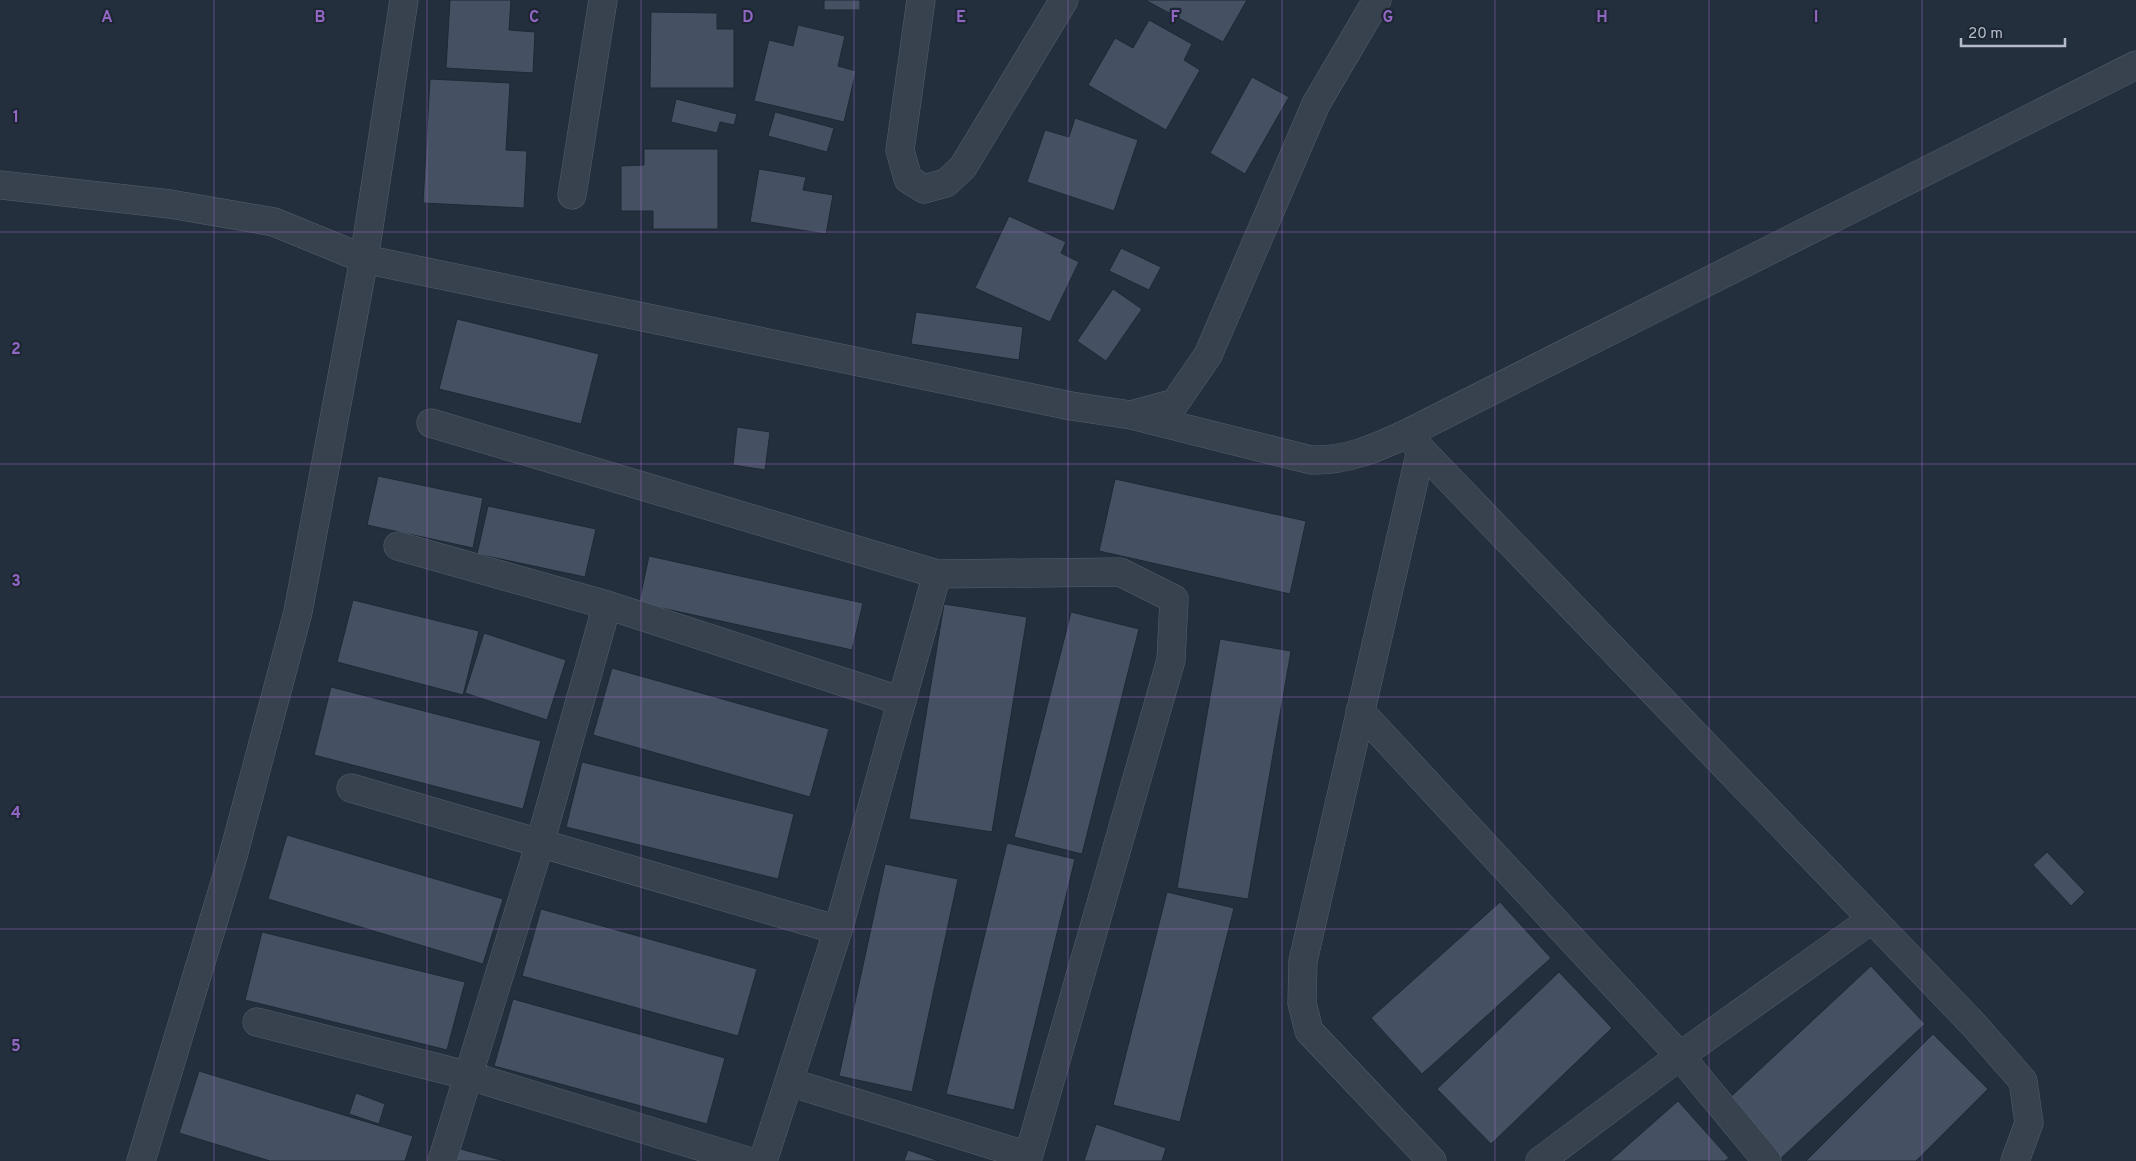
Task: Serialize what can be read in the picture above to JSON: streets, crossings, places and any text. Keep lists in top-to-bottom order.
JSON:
{
  "scale_bar": "20 m",
  "grid": {
    "columns": [
      "A",
      "B",
      "C",
      "D",
      "E",
      "F",
      "G",
      "H",
      "I"
    ],
    "rows": [
      "1",
      "2",
      "3",
      "4",
      "5"
    ]
  }
}
